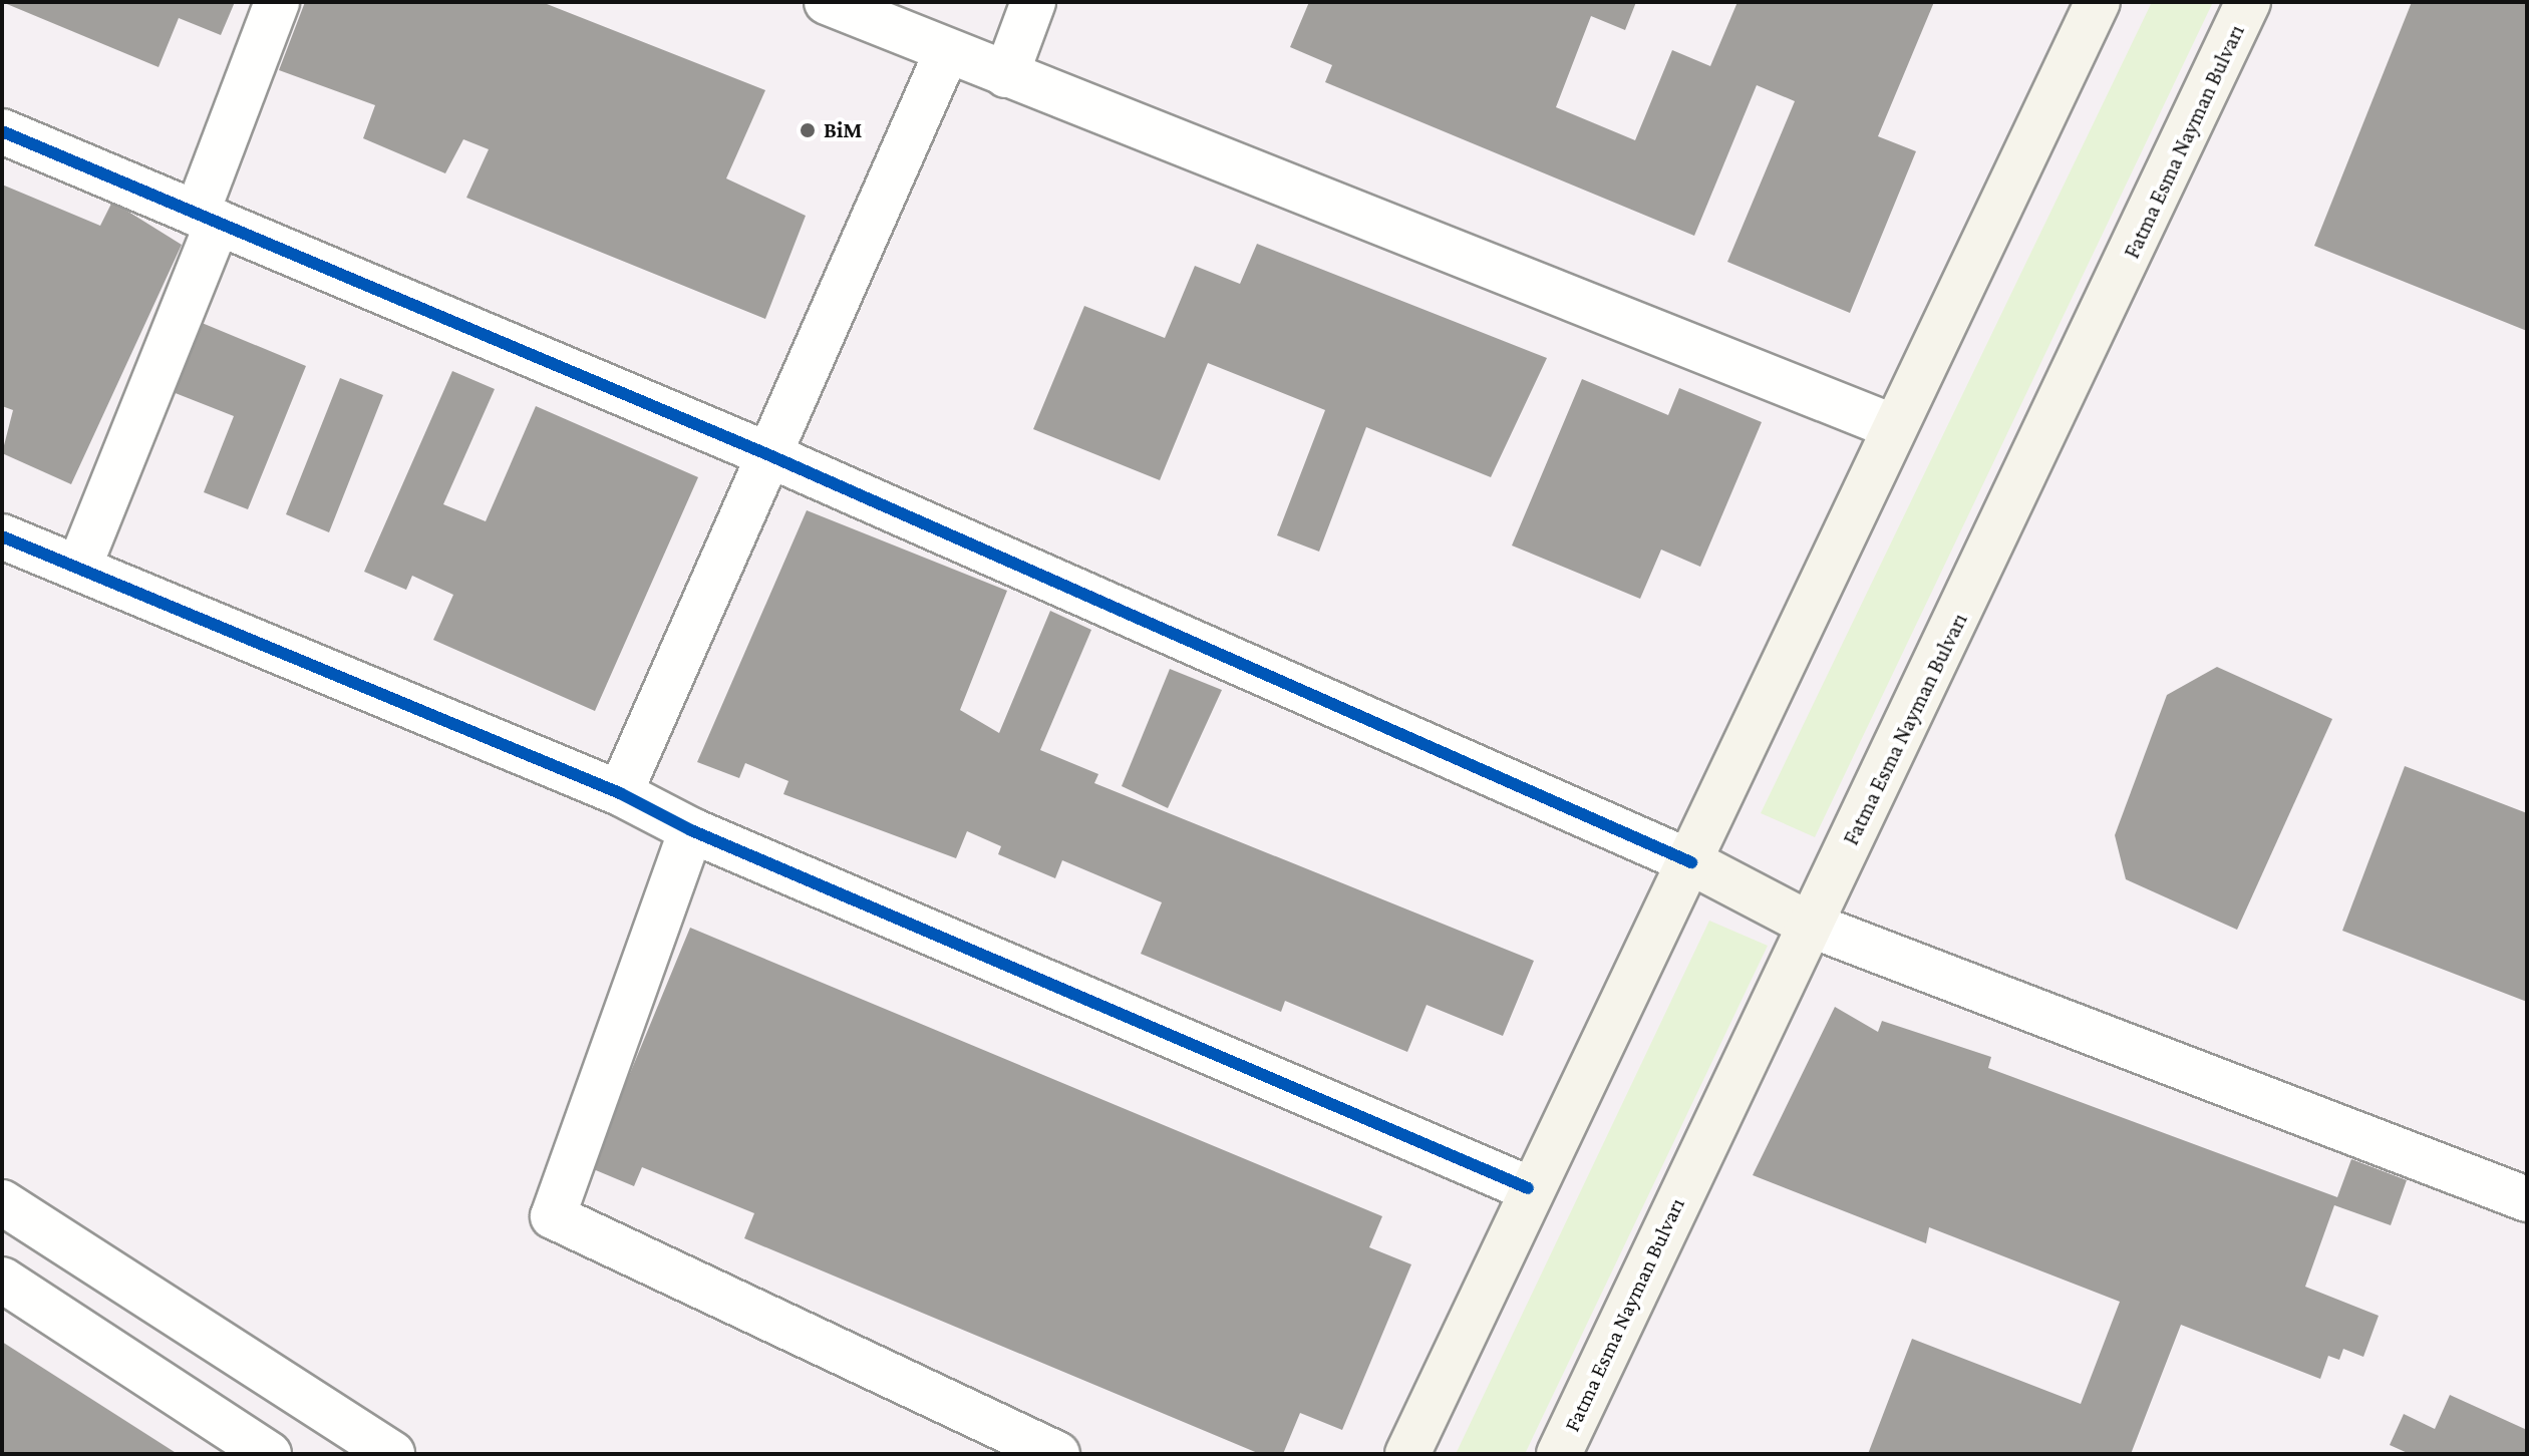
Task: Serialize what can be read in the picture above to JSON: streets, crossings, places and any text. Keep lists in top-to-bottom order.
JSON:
{
  "streets": {
    "main road": ["Fatma Esma Nayman Bulvarı"]
  },
  "places": ["BiM"]
}
